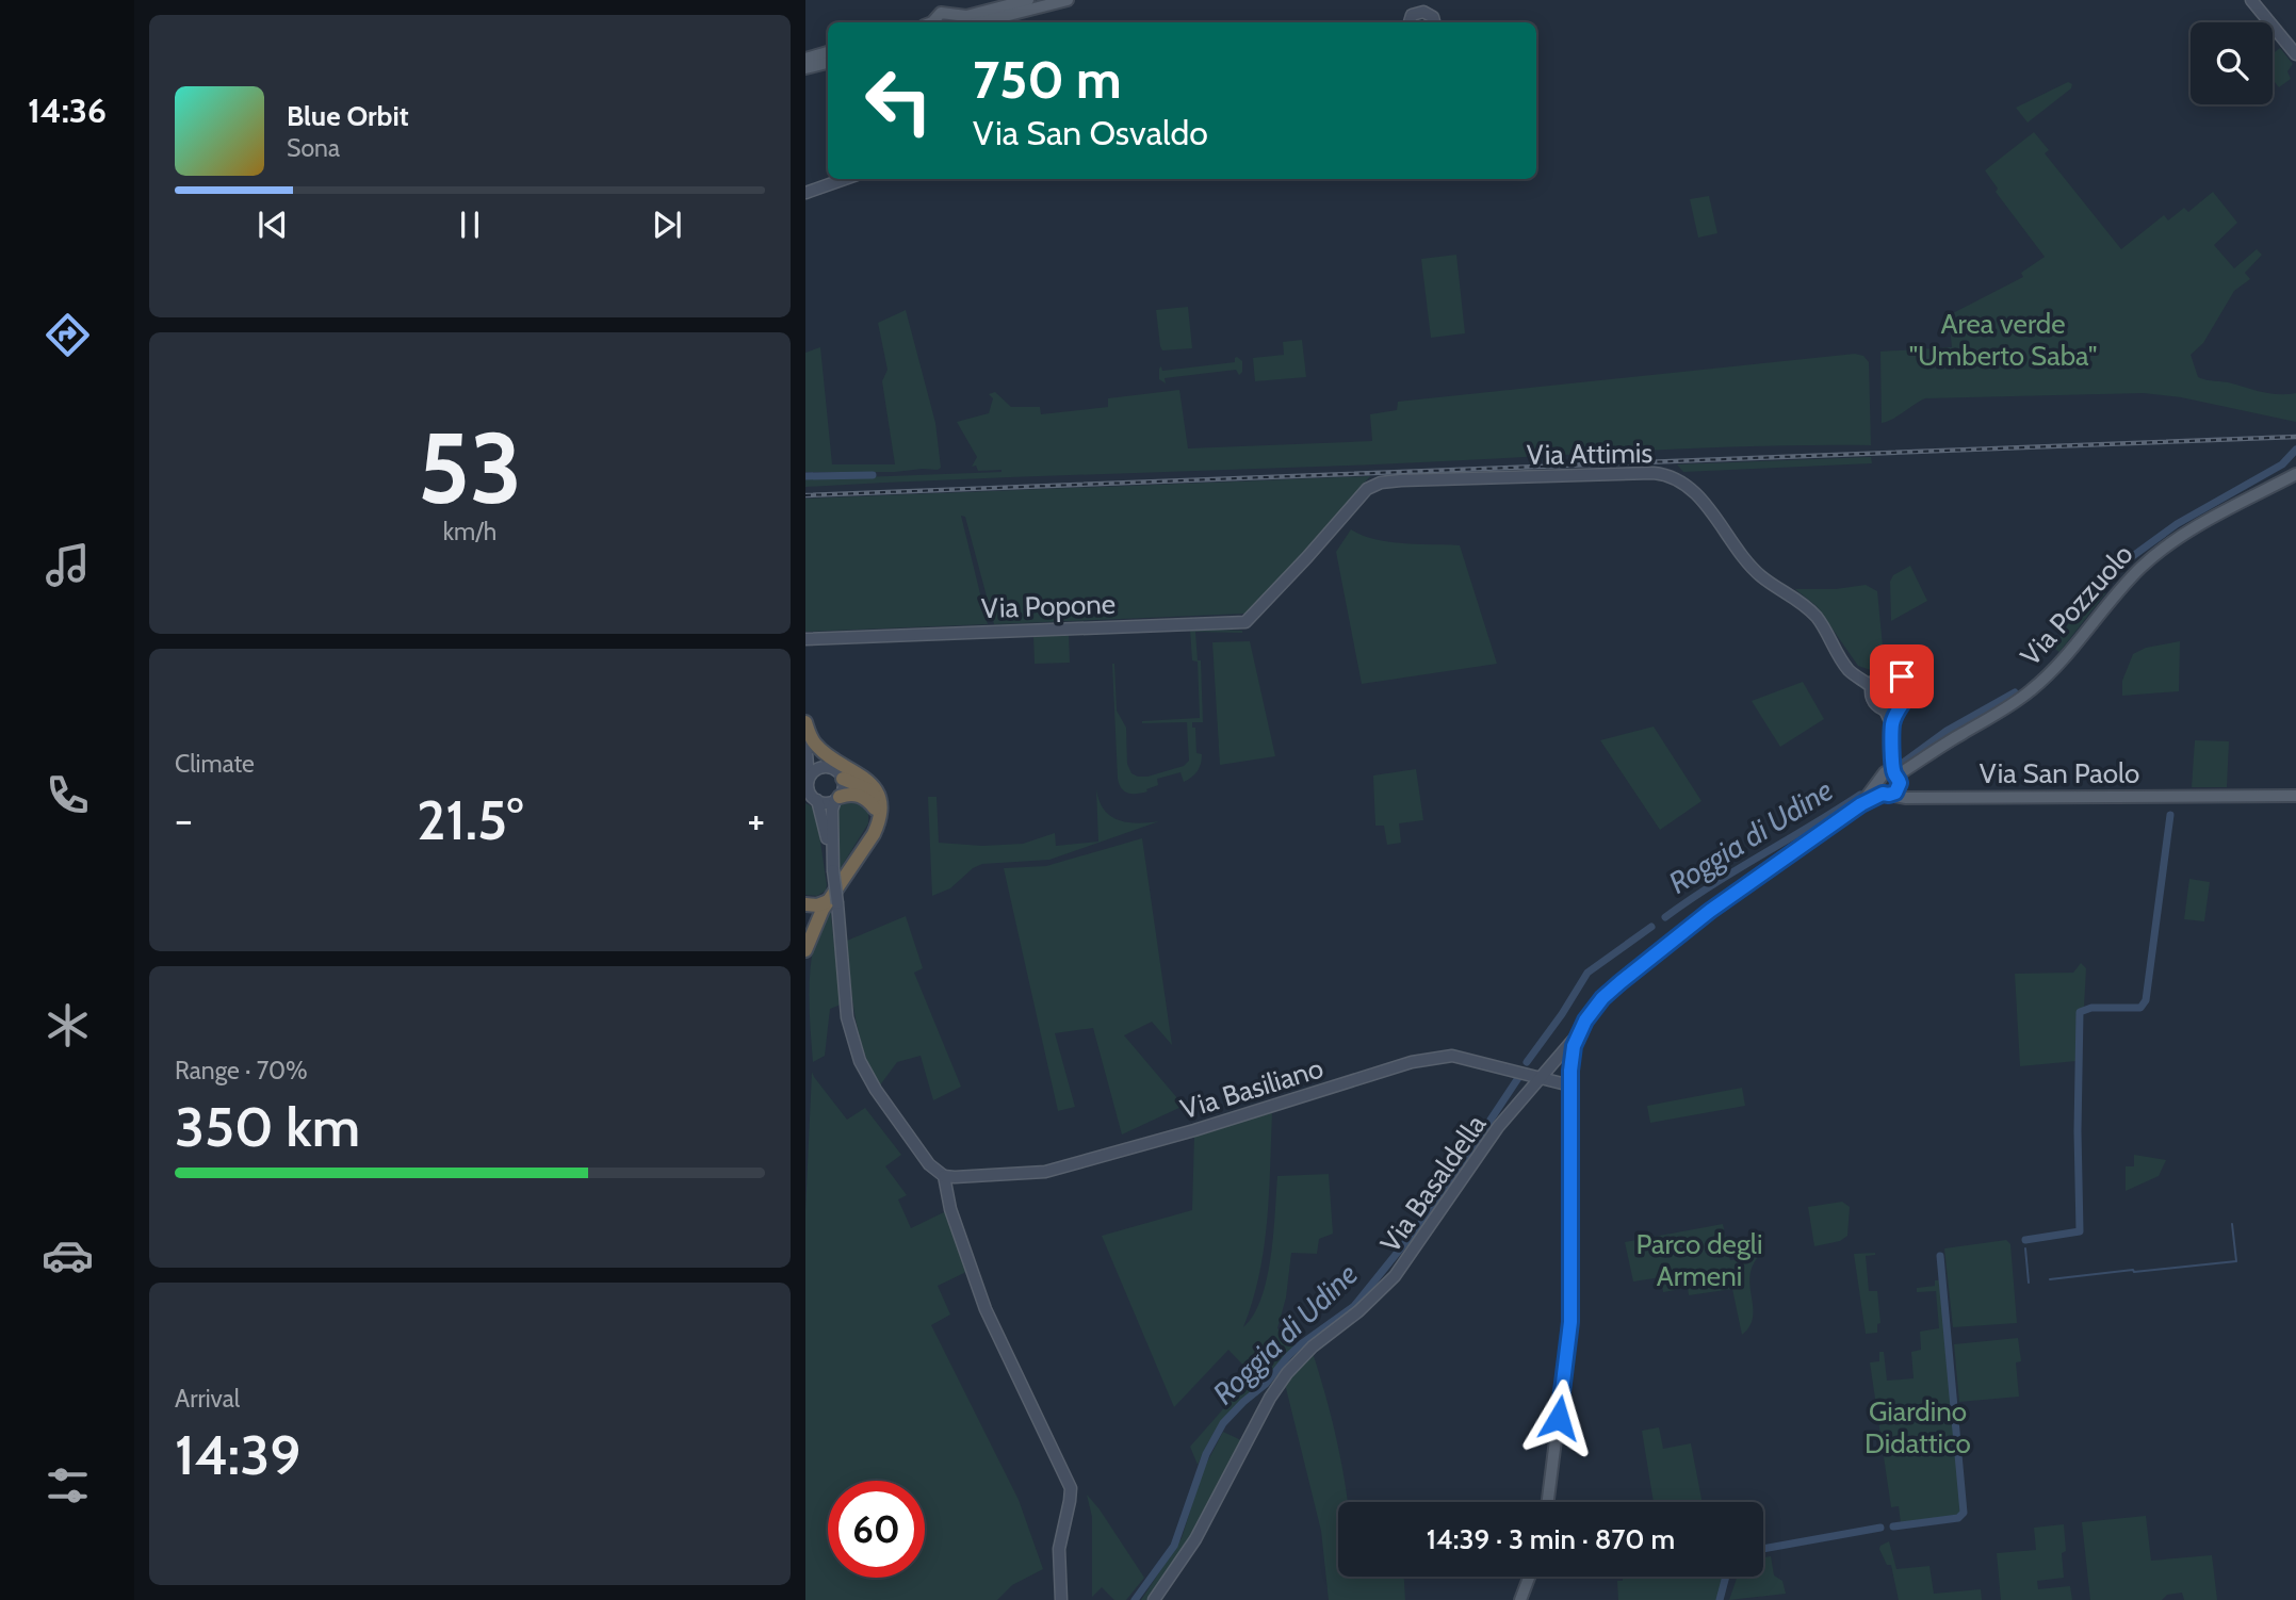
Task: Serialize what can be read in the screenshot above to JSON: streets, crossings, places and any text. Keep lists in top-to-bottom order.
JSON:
{
  "streets": {
    "main road": ["Via Pozzuolo", "Via San Paolo"],
    "street": [
      "Via Attimis",
      "Via Popone",
      "Via Basiliano",
      "Via Basaldella"
    ]
  },
  "crossings": [
    ["Via Attimis", "Via Popone"],
    ["Via Basiliano", "Via Basaldella"]
  ],
  "water": ["Roggia di Udine"],
  "parks": ["Area verde \"Umberto Saba\"", "Parco degli Armeni", "Giardino Didattico"],
  "page": {
    "tabs": "14:36",
    "turn": ["750 m", "Via San Osvaldo"],
    "song": ["Blue Orbit", "Sona"],
    "tile": [
      ["53", "km/h"],
      "Climate",
      ["Range · 70%", "350 km"],
      ["Arrival", "14:39"]
    ],
    "heat": ["−", "21.5°", "+"],
    "limit": "60",
    "trip": "14:39 · 3 min · 870 m"
  }
}
